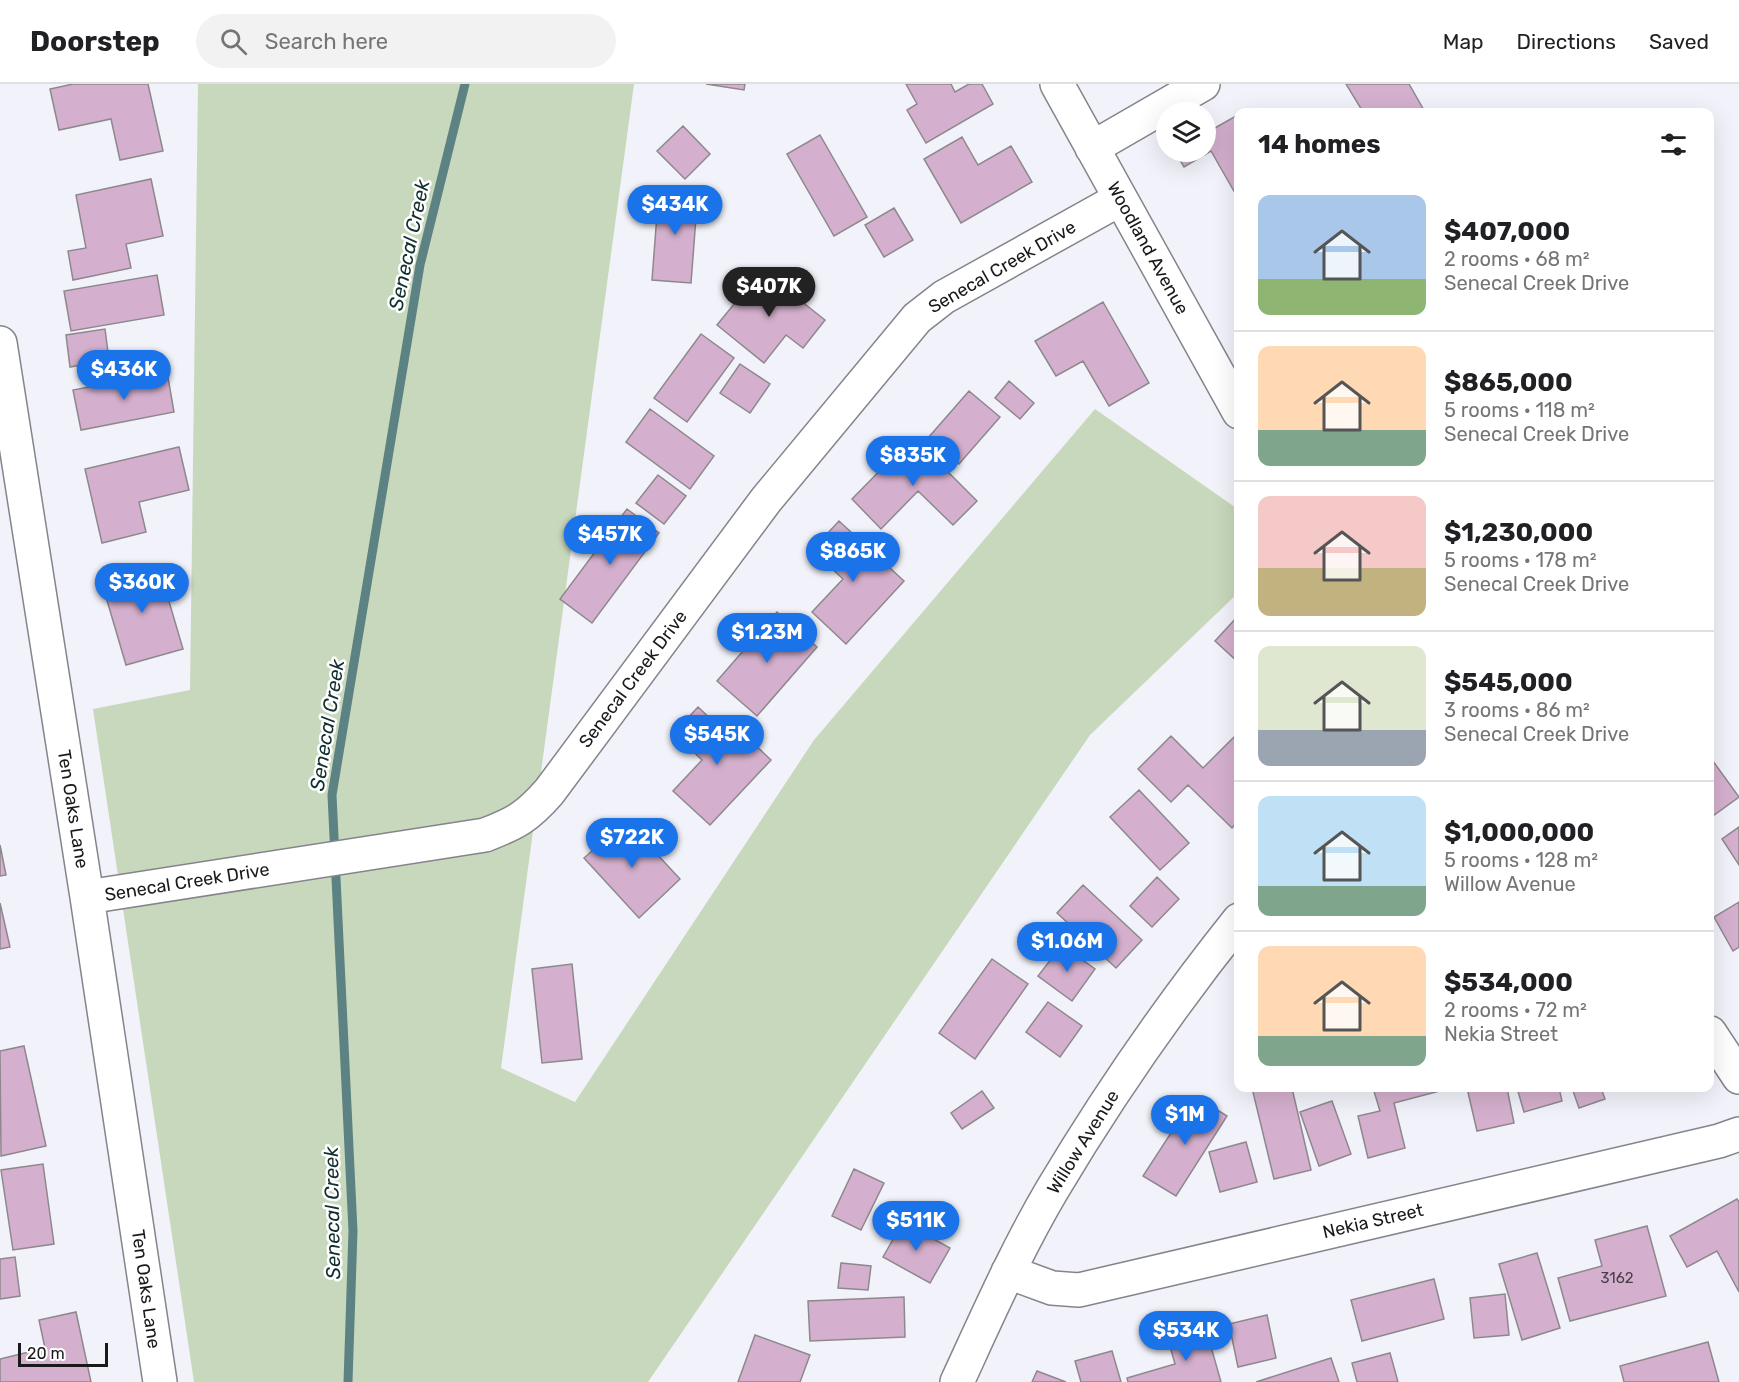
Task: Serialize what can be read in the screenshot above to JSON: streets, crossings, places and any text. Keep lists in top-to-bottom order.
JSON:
{
  "streets": {
    "street": [
      "Woodland Avenue",
      "Senecal Creek Drive",
      "Ten Oaks Lane",
      "Willow Avenue",
      "Nekia Street"
    ]
  },
  "crossings": [
    ["Woodland Avenue", "Senecal Creek Drive"],
    ["Senecal Creek Drive", "Ten Oaks Lane"],
    ["Willow Avenue", "Nekia Street"]
  ],
  "water": ["Senecal Creek"],
  "house_numbers": ["3162"],
  "scale_bar": "20 m",
  "page": {
    "header": "Doorstep",
    "search": "Search here",
    "nav": ["Map", "Directions", "Saved"],
    "heading": "14 homes",
    "list": [
      {
        "name": "$407,000",
        "note": "2 rooms · 68 m² · Senecal Creek Drive"
      },
      {
        "name": "$865,000",
        "note": "5 rooms · 118 m² · Senecal Creek Drive"
      },
      {
        "name": "$1,230,000",
        "note": "5 rooms · 178 m² · Senecal Creek Drive"
      },
      {
        "name": "$545,000",
        "note": "3 rooms · 86 m² · Senecal Creek Drive"
      },
      {
        "name": "$1,000,000",
        "note": "5 rooms · 128 m² · Willow Avenue"
      },
      {
        "name": "$534,000",
        "note": "2 rooms · 72 m² · Nekia Street"
      }
    ],
    "price": [
      "$434K",
      "$407K",
      "$436K",
      "$835K",
      "$457K",
      "$865K",
      "$360K",
      "$1.23M",
      "$545K",
      "$722K",
      "$1.06M",
      "$1M",
      "$511K",
      "$534K"
    ],
    "scale": "20 m"
  }
}
